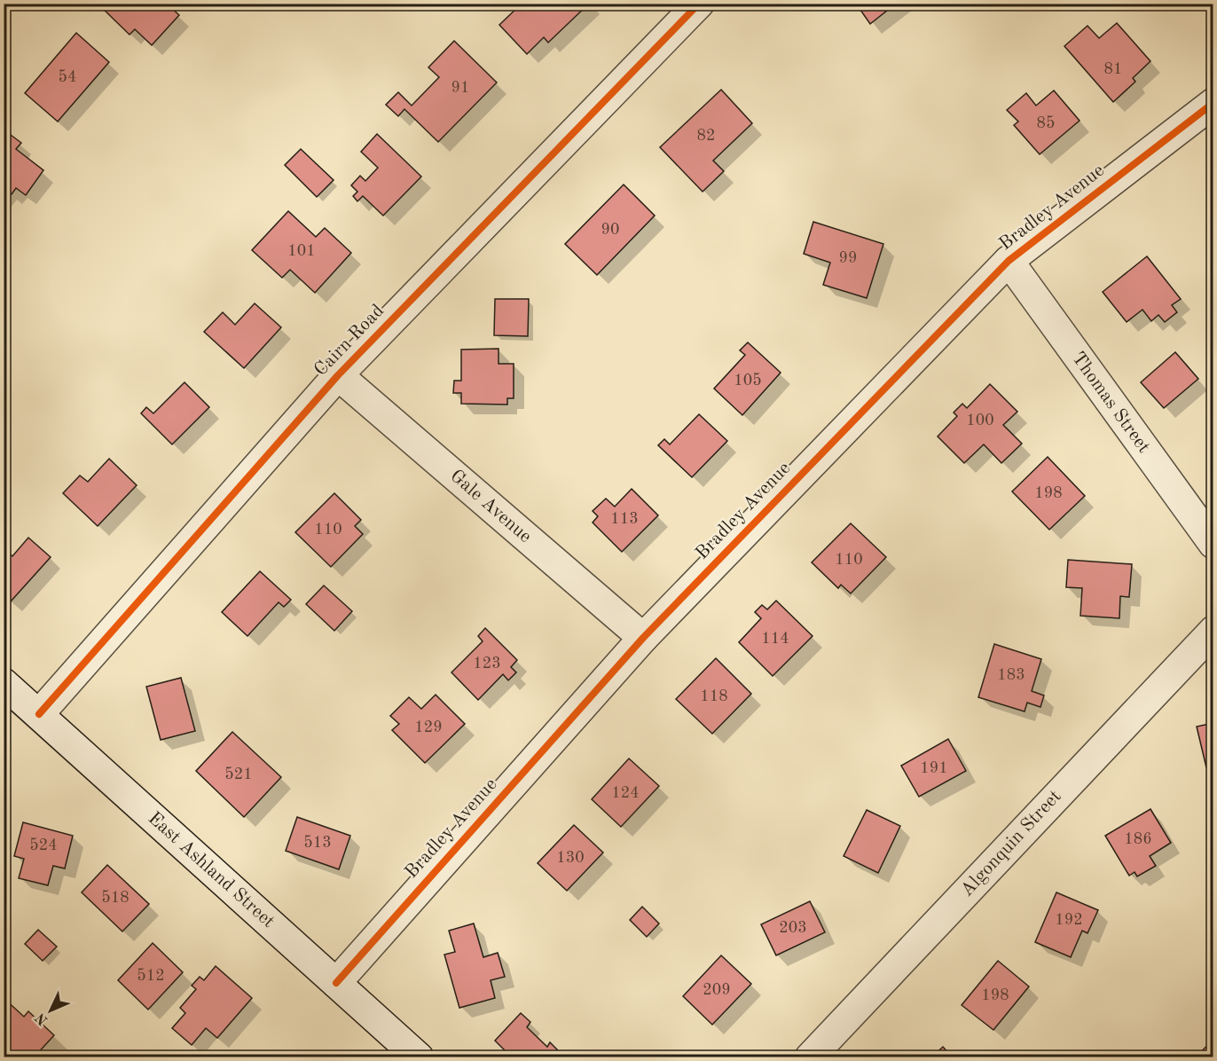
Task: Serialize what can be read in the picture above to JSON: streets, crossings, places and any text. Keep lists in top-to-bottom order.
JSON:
{
  "streets": {
    "street": [
      "Bradley Avenue",
      "Cairn Road",
      "Thomas Street",
      "Gale Avenue",
      "Algonquin Street",
      "East Ashland Street"
    ]
  },
  "crossings": [
    ["Bradley Avenue", "Thomas Street"],
    ["Bradley Avenue", "Gale Avenue"],
    ["Bradley Avenue", "East Ashland Street"],
    ["Cairn Road", "Gale Avenue"],
    ["Cairn Road", "East Ashland Street"]
  ],
  "house_numbers": [
    "81",
    "54",
    "91",
    "85",
    "82",
    "90",
    "101",
    "99",
    "105",
    "100",
    "198",
    "113",
    "110",
    "110",
    "114",
    "123",
    "183",
    "118",
    "129",
    "191",
    "521",
    "124",
    "186",
    "513",
    "524",
    "130",
    "518",
    "192",
    "203",
    "512",
    "209",
    "198"
  ],
  "north": "bottom left"
}
